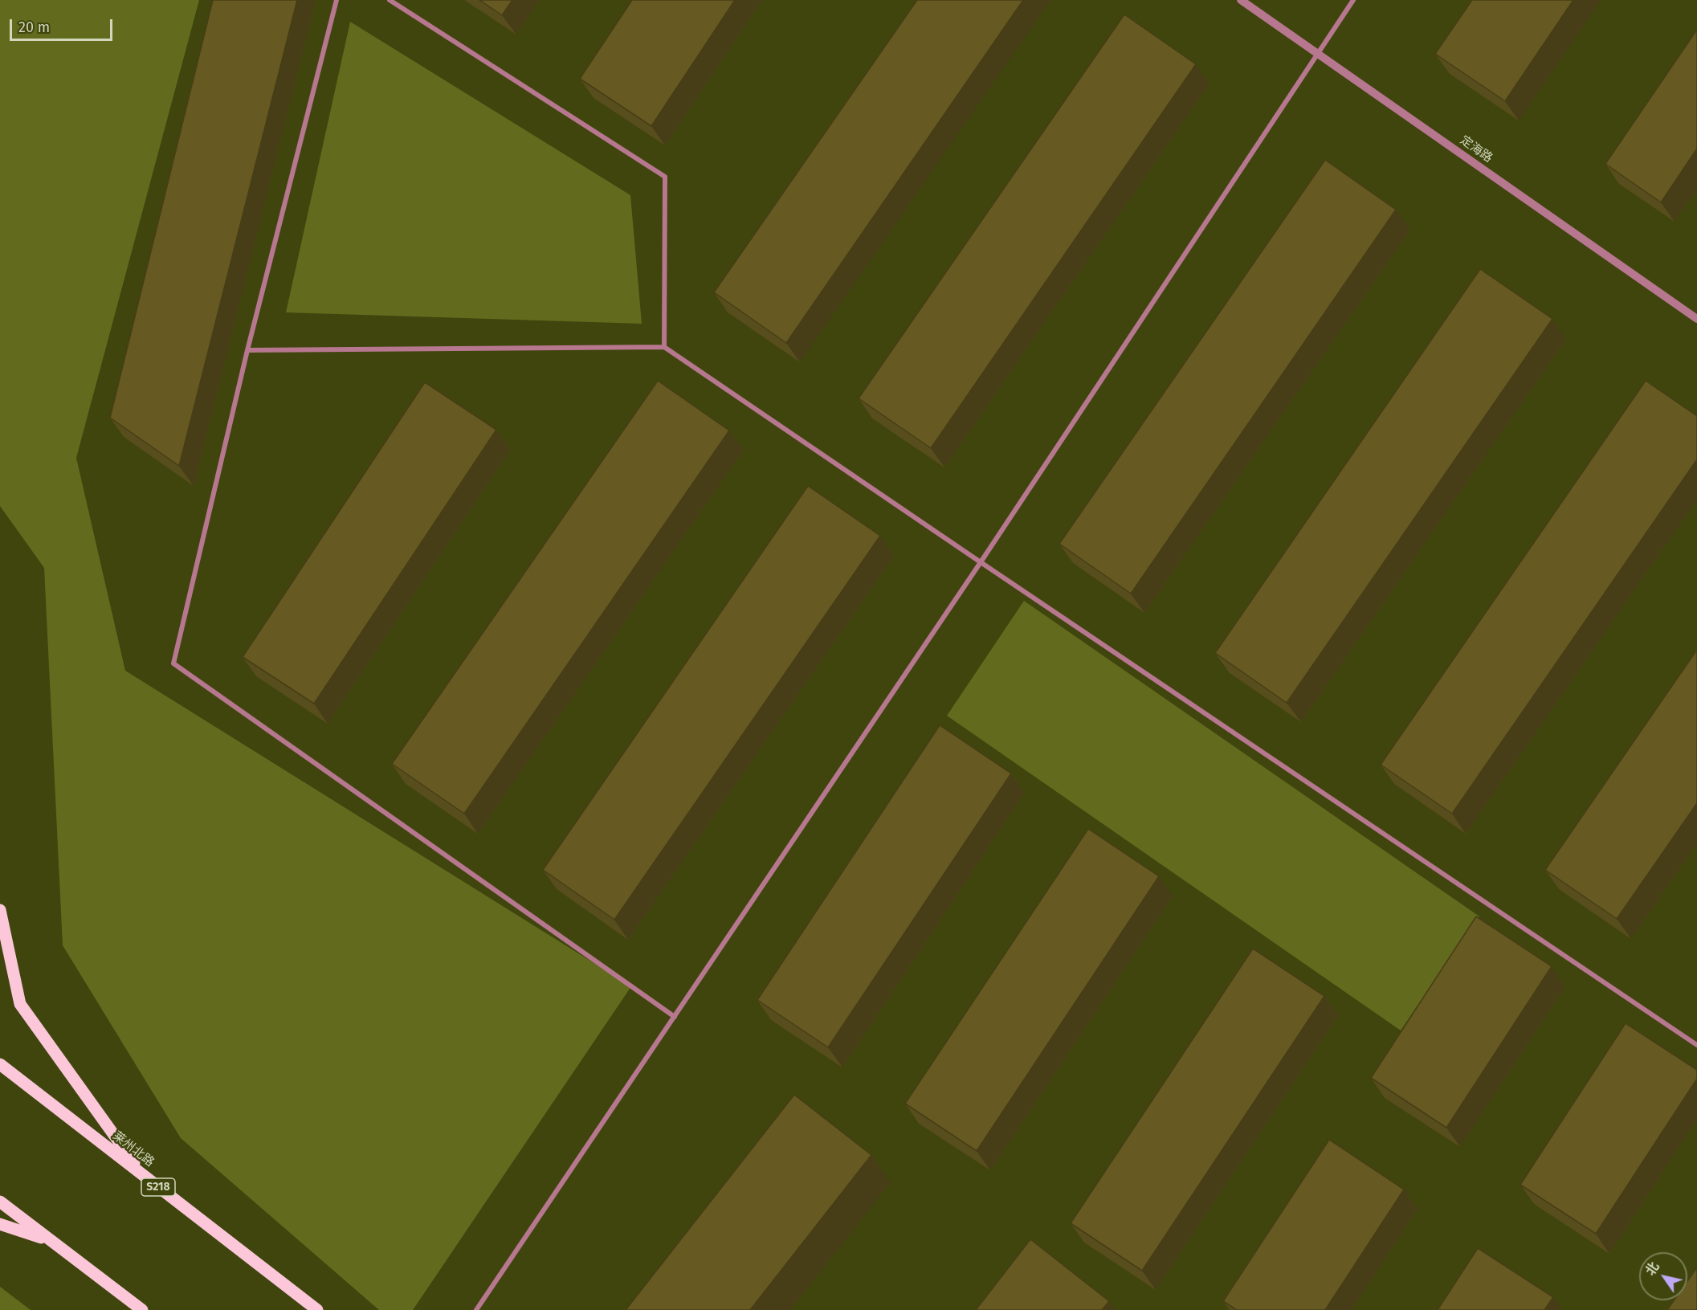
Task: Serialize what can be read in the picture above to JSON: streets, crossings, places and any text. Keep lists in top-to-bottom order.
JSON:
{
  "streets": {
    "main road": ["莱州北路", "S218"],
    "street": ["定海路"]
  },
  "scale_bar": "20 m",
  "north": "top left"
}
